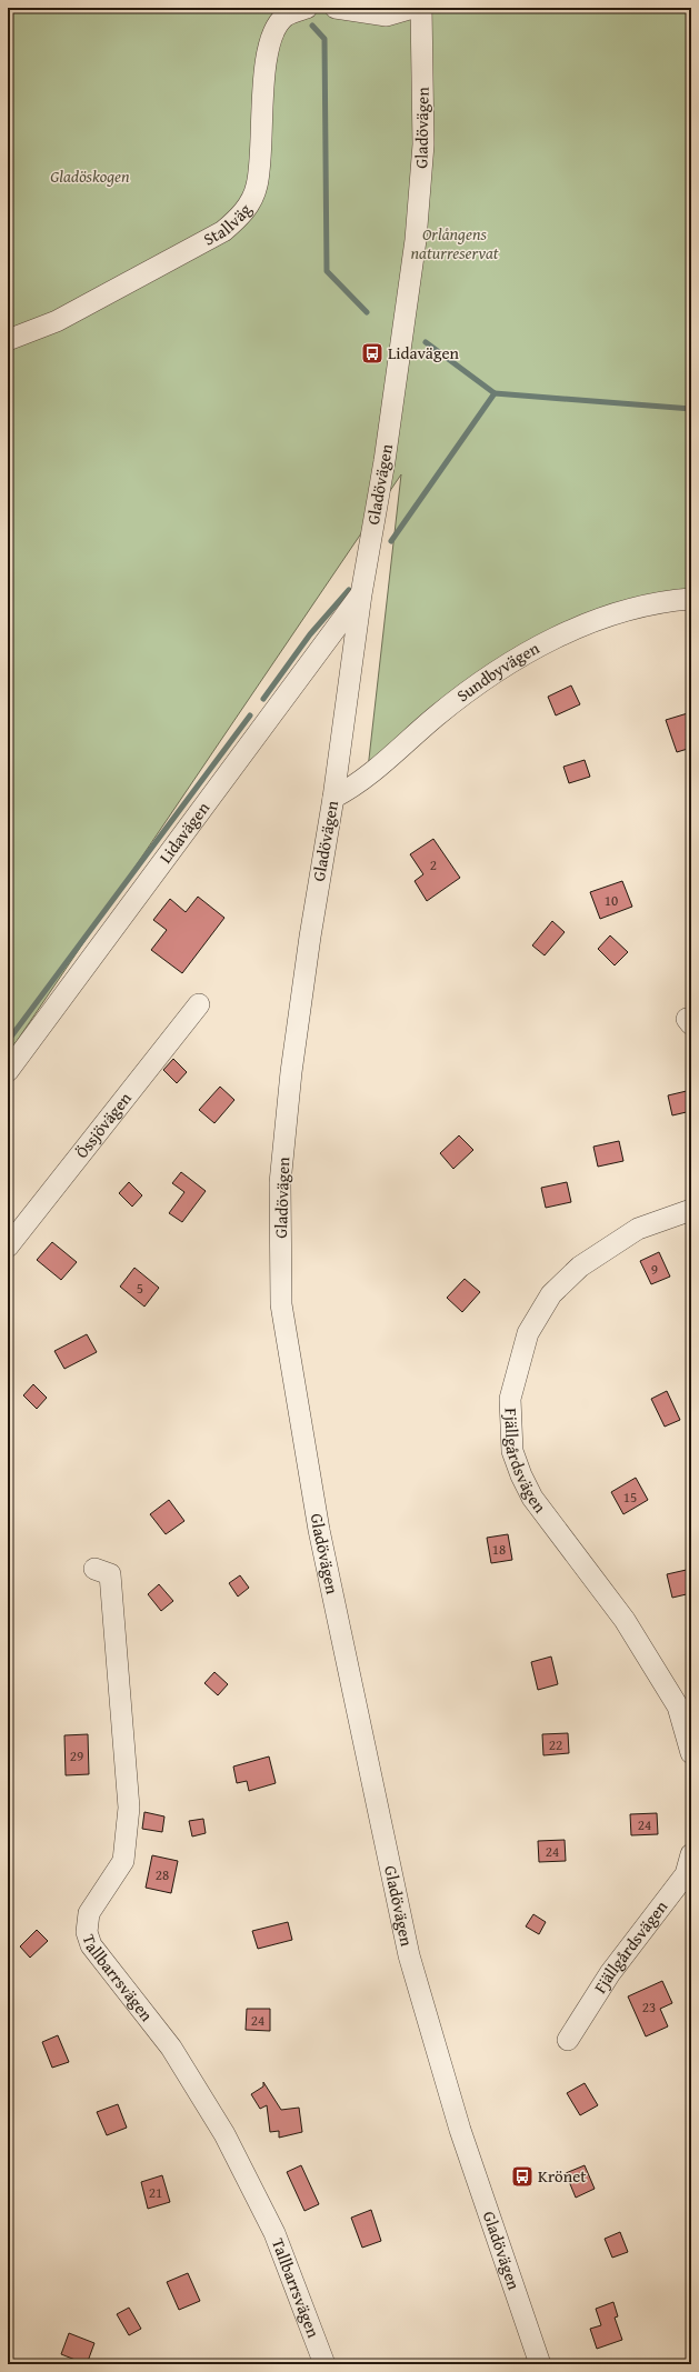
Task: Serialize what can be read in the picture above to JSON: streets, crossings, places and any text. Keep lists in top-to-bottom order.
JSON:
{
  "streets": {
    "street": [
      "Gladövägen",
      "Stallväg",
      "Sundbyvägen",
      "Lidavägen",
      "Össjövägen",
      "Fjällgårdsvägen",
      "Tallbarrsvägen"
    ]
  },
  "crossings": [
    ["Gladövägen", "Sundbyvägen"],
    ["Gladövägen", "Lidavägen"]
  ],
  "parks": ["Gladöskogen", "Orlångens naturreservat"],
  "places": {
    "bus stop": ["Lidavägen", "Krönet"]
  },
  "house_numbers": [
    "2",
    "10",
    "9",
    "5",
    "15",
    "18",
    "22",
    "29",
    "24",
    "24",
    "28",
    "23",
    "24",
    "21"
  ]
}
